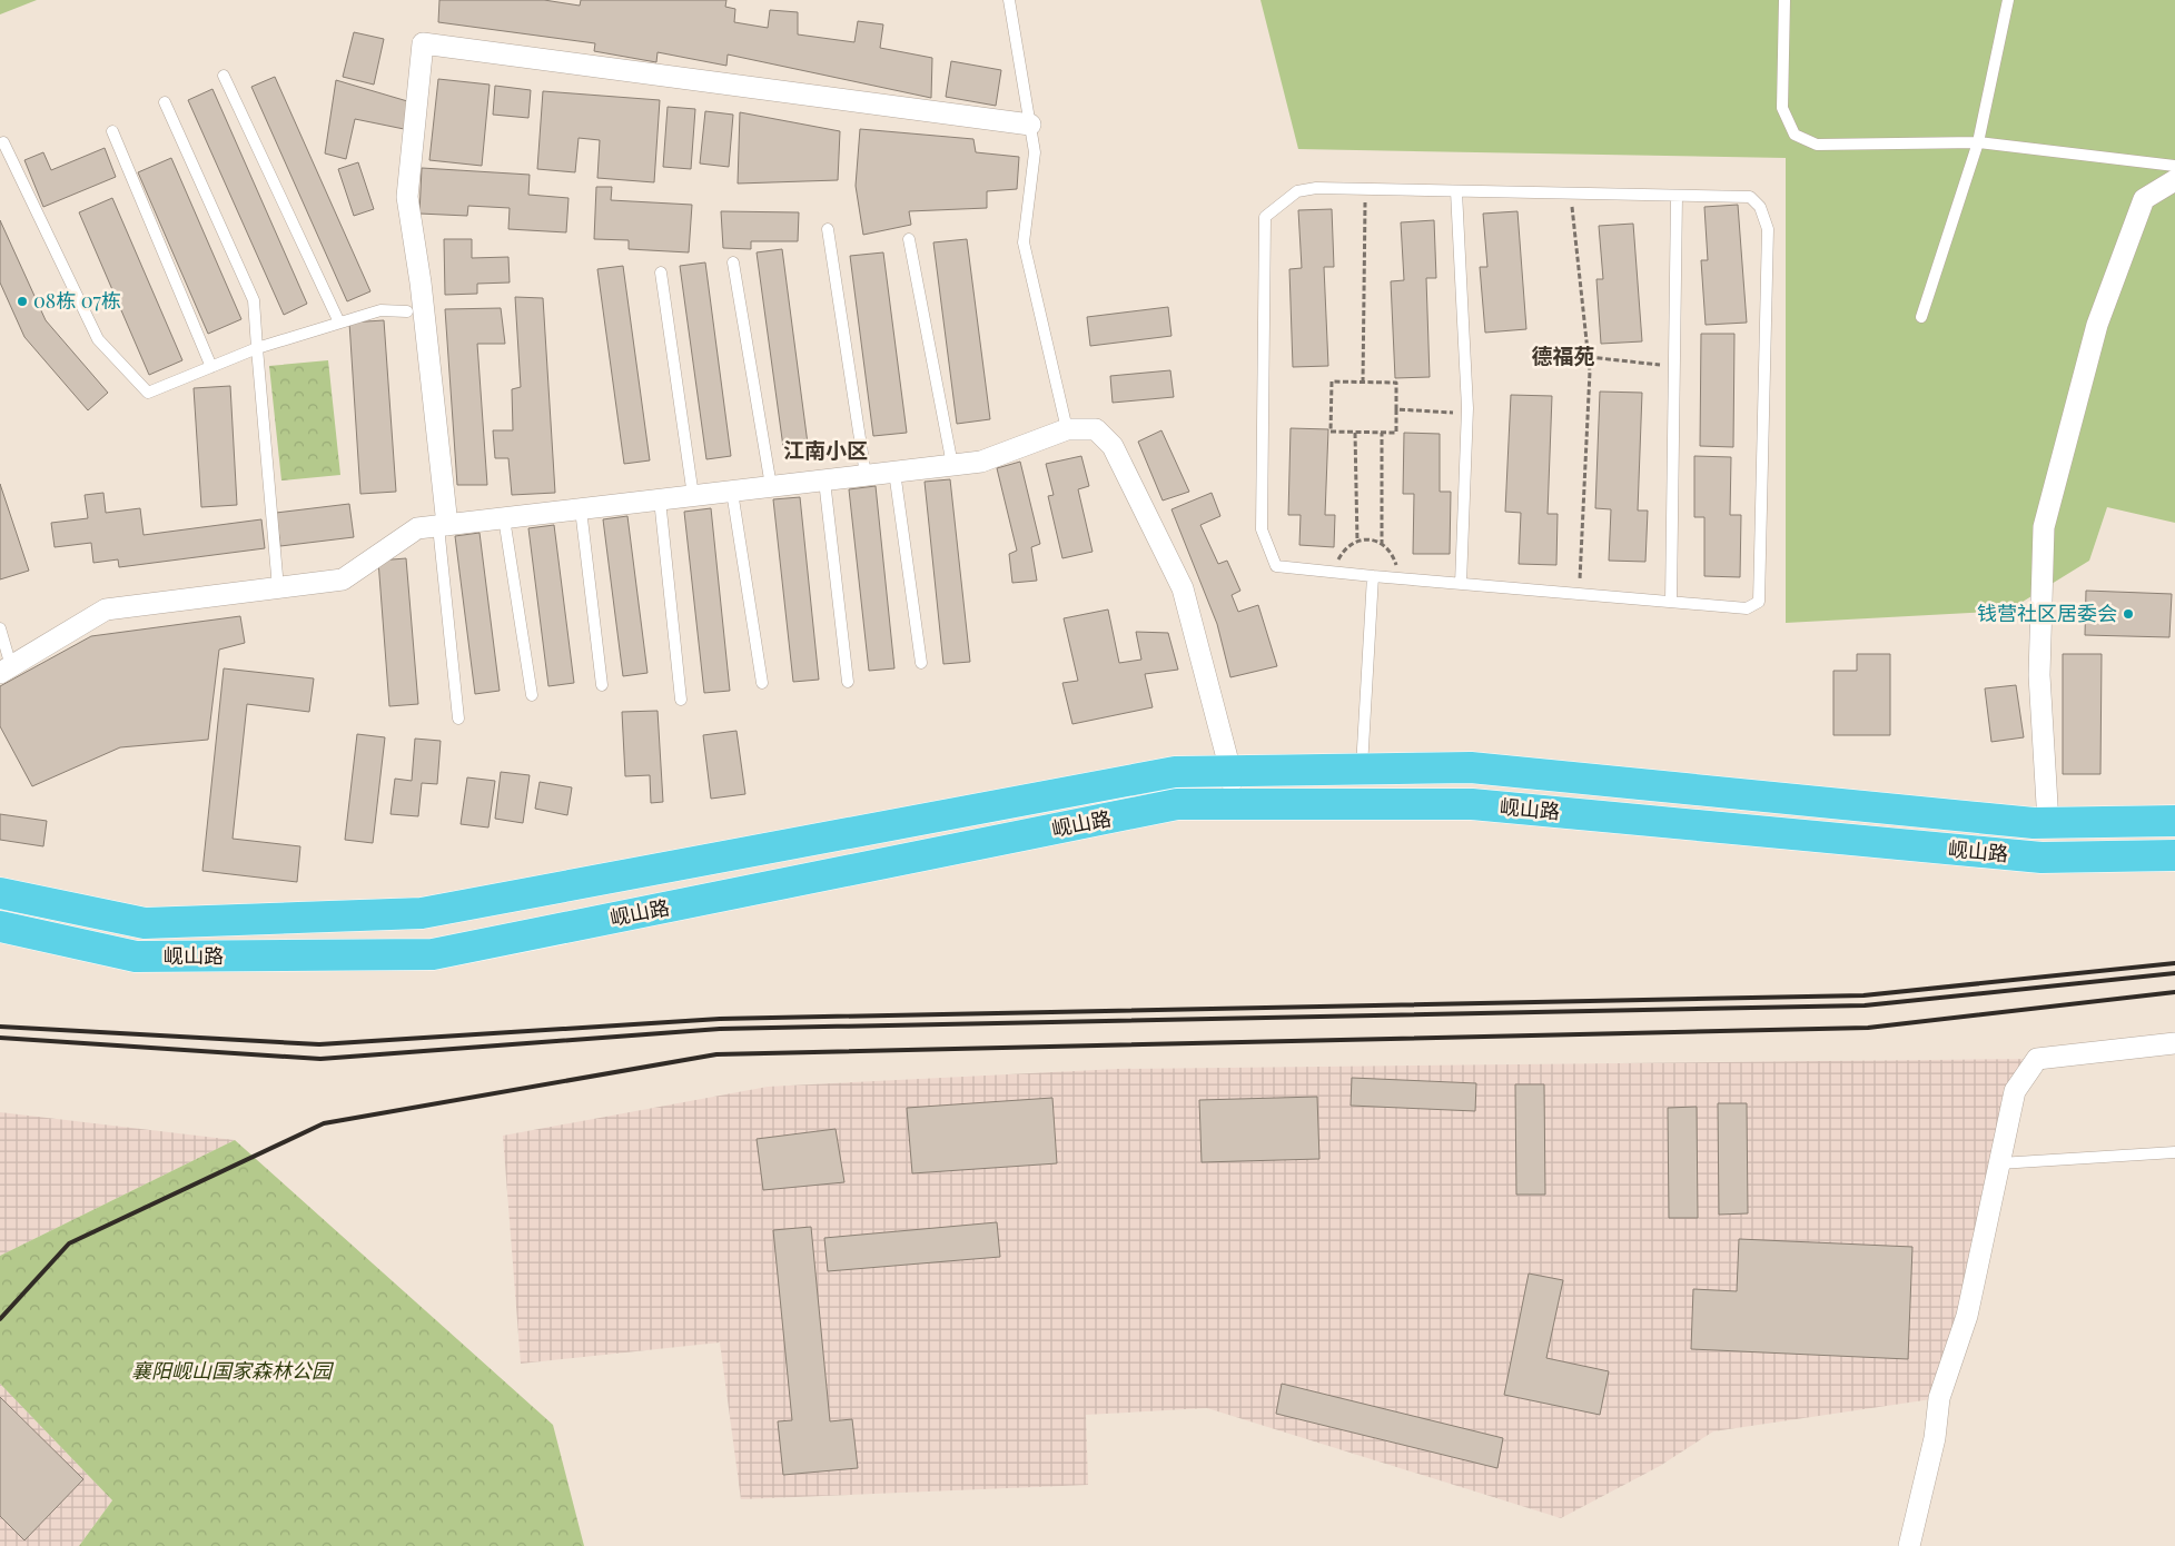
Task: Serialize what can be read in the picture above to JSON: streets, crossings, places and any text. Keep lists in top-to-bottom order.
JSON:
{
  "streets": {
    "highway": ["岘山路"]
  },
  "districts": ["德福苑", "江南小区"],
  "parks": ["襄阳岘山国家森林公园"],
  "places": ["08栋 07栋", "钱营社区居委会"]
}
